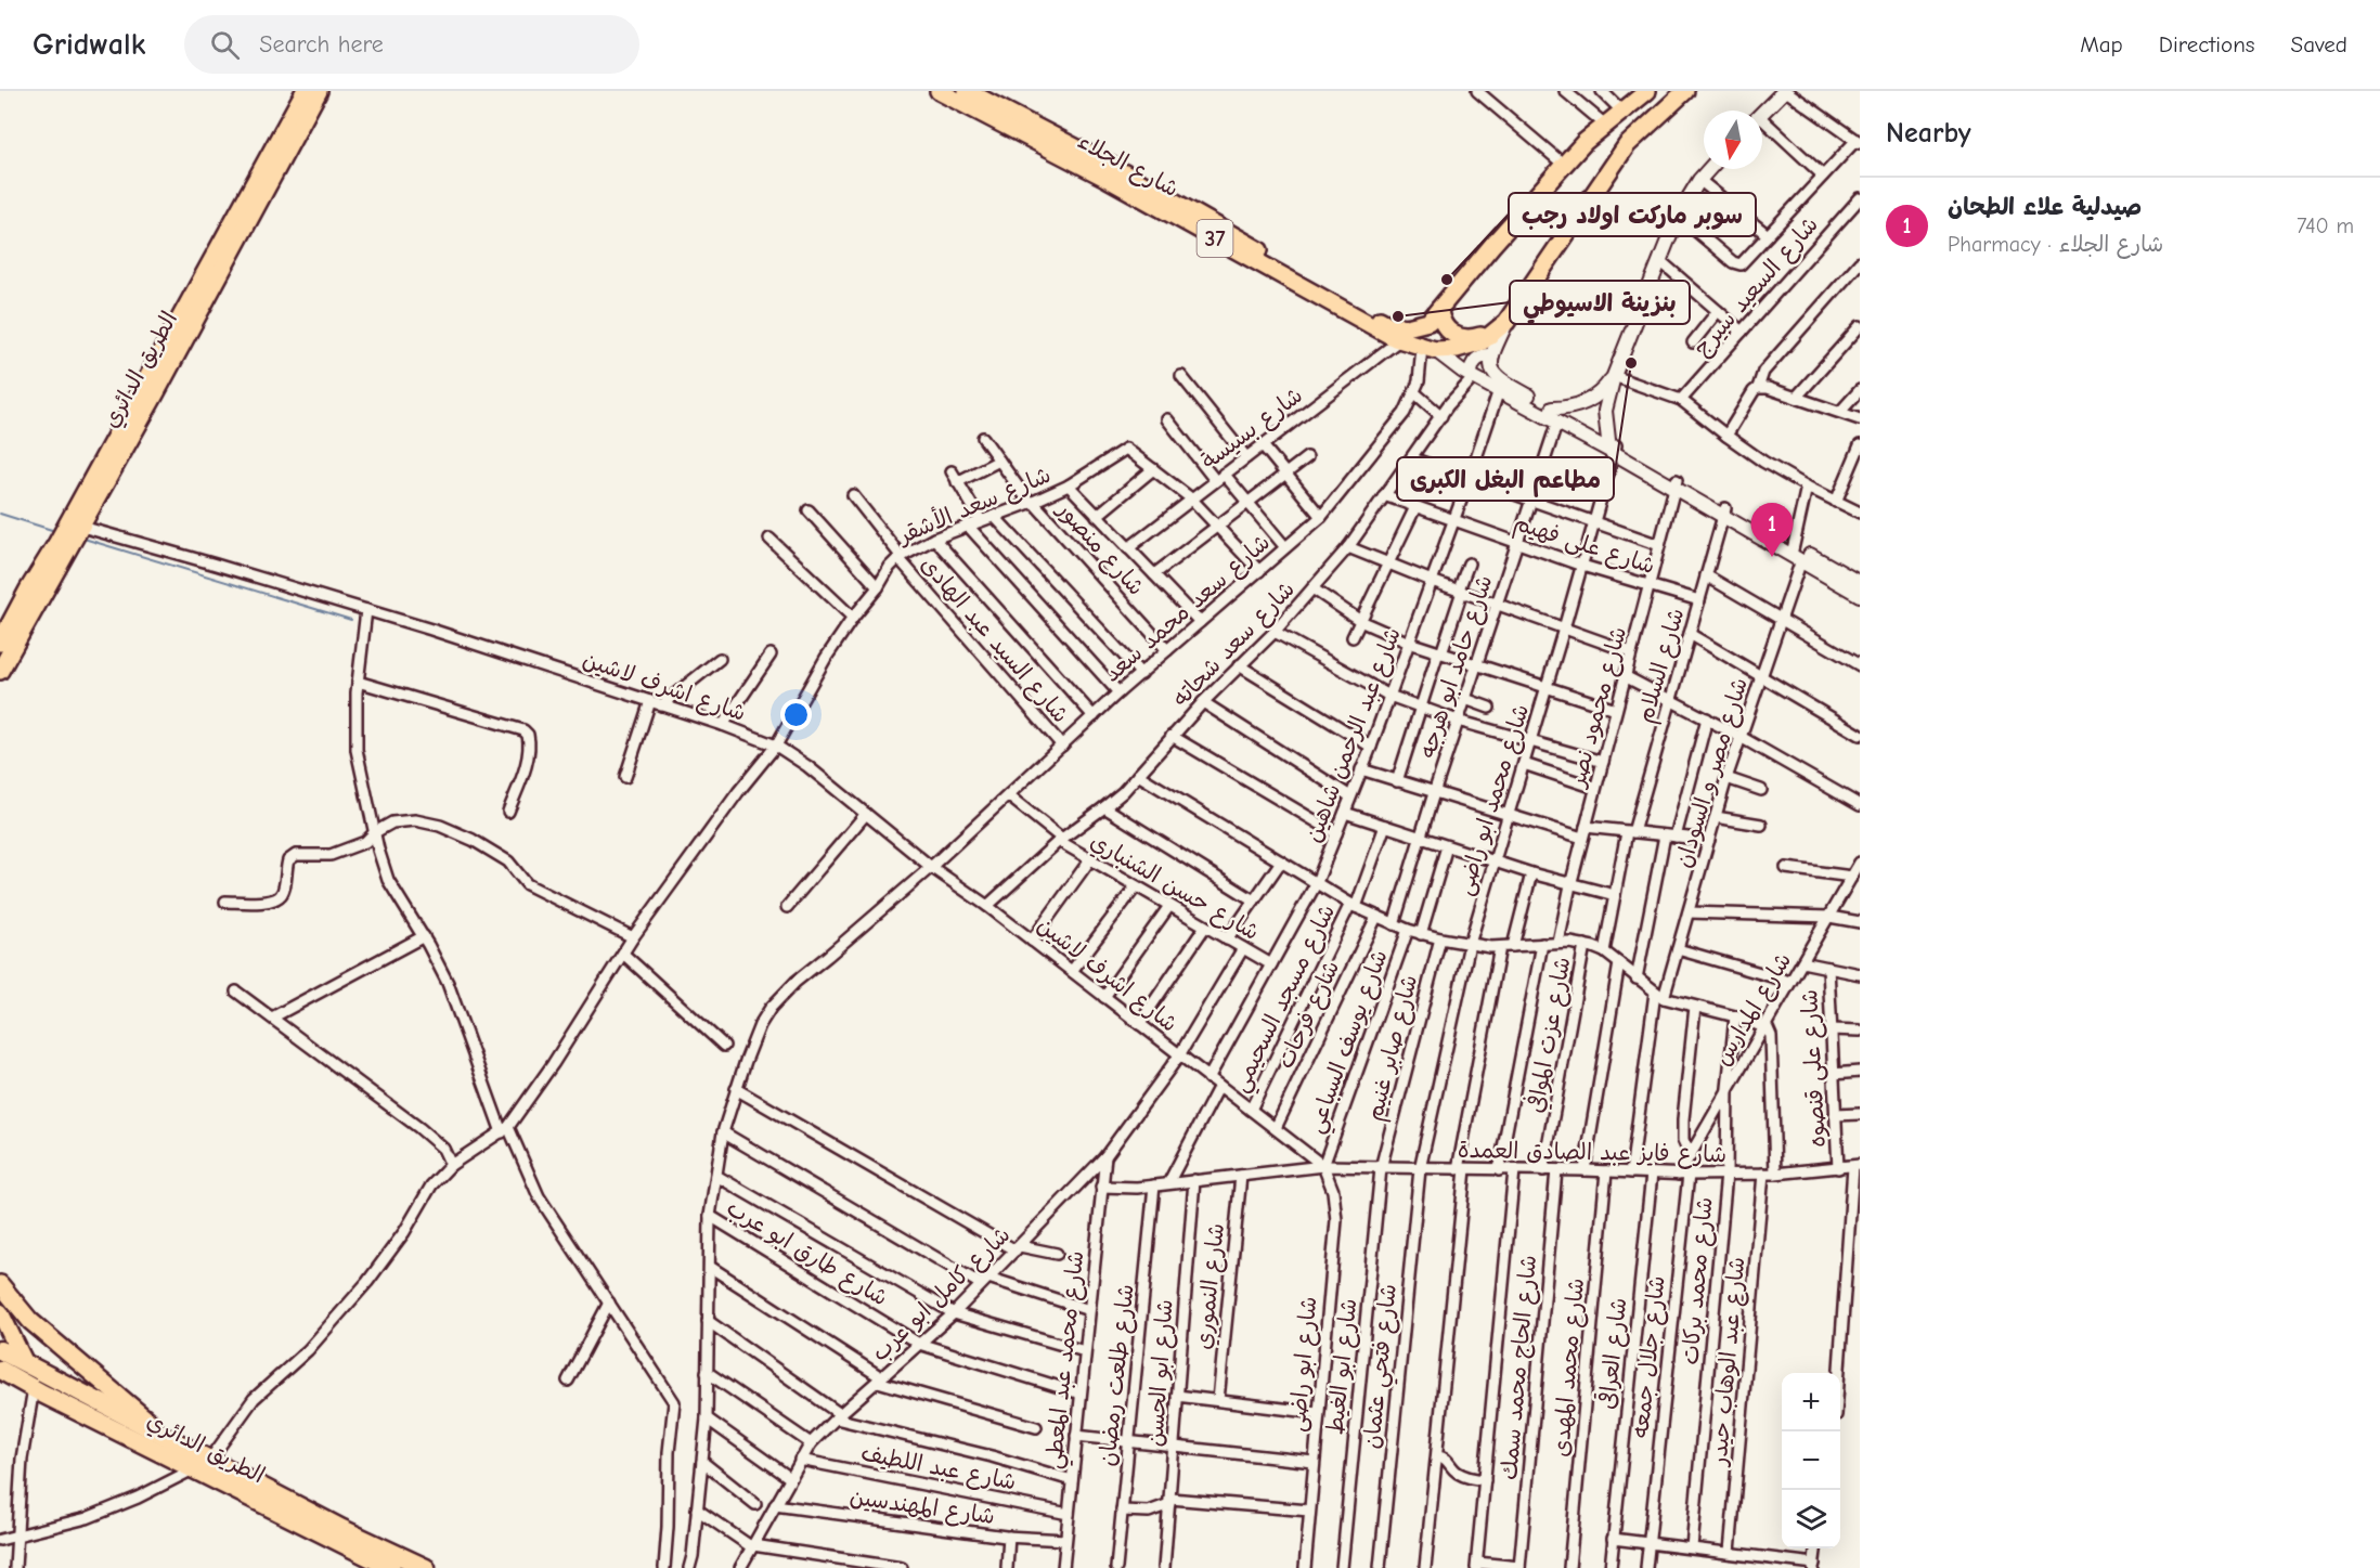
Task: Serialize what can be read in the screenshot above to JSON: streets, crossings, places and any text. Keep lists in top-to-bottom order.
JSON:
{
  "streets": {
    "highway": ["الطريق الدائري"],
    "main road": ["شارع الجلاء", "37"],
    "street": [
      "شارع السعيد سيرج",
      "شارع بسيسة",
      "شارع سعد الأشقر",
      "شارع على فهيم",
      "شارع منصور",
      "شارع سعد محمد سعد",
      "شارع السيد عبد الهادى",
      "شارع سعد شحاته",
      "شارع السلام",
      "شارع حامد ابو هرجه",
      "شارع اشرف لاشين",
      "شارع محمود نصر",
      "شارع عبد الرحمن شاهين",
      "شارع مصر و السودان",
      "شارع محمد ابو راضى",
      "شارع حسن الشنباري",
      "شارع مسجد السحيمي",
      "شارع المدارس",
      "شارع فرحات",
      "شارع عزت الموافي",
      "شارع يوسف السباعي",
      "شارع صابر غنيم",
      "شارع على قنصوه",
      "شارع فايز عبد الصادق العمدة",
      "شارع طارق ابو عرب",
      "شارع محمد بركات",
      "شارع النموري",
      "شارع كامل ابو عرب",
      "شارع العراقى",
      "شارع جلال جمعه",
      "شارع محمد عبد المعطي",
      "شارع عبد الوهاب حيدر",
      "شارع ابو راضى",
      "شارع ابو الغيط",
      "شارع فتحي عثمان",
      "شارع الحاج محمد سمك",
      "شارع محمد المهدى",
      "شارع ابو الحسن",
      "شارع طلعت رمضان",
      "شارع عبد اللطيف",
      "شارع المهندسين"
    ]
  },
  "crossings": [
    ["شارع الجلاء", "37"],
    ["شارع الجلاء", "شارع بسيسة"],
    ["شارع الجلاء", "شارع سعد محمد سعد"],
    ["شارع الجلاء", "شارع سعد شحاته"],
    ["شارع الجلاء", "شارع السلام"],
    ["شارع الجلاء", "شارع حامد ابو هرجه"],
    ["شارع الجلاء", "شارع محمود نصر"],
    ["شارع الجلاء", "شارع عبد الرحمن شاهين"],
    ["شارع الجلاء", "شارع مصر و السودان"],
    ["شارع الجلاء", "شارع محمد ابو راضى"],
    ["الطريق الدائري", "شارع اشرف لاشين"],
    ["شارع سعد الأشقر", "شارع منصور"],
    ["شارع سعد الأشقر", "شارع السيد عبد الهادى"],
    ["شارع سعد الأشقر", "شارع اشرف لاشين"],
    ["شارع على فهيم", "شارع سعد شحاته"],
    ["شارع على فهيم", "شارع السلام"],
    ["شارع على فهيم", "شارع حامد ابو هرجه"],
    ["شارع على فهيم", "شارع محمود نصر"],
    ["شارع على فهيم", "شارع عبد الرحمن شاهين"],
    ["شارع على فهيم", "شارع محمد ابو راضى"],
    ["شارع منصور", "شارع سعد محمد سعد"],
    ["شارع سعد محمد سعد", "شارع السيد عبد الهادى"],
    ["شارع سعد محمد سعد", "شارع اشرف لاشين"],
    ["شارع سعد محمد سعد", "شارع حسن الشنباري"],
    ["شارع سعد محمد سعد", "شارع طارق ابو عرب"],
    ["شارع سعد شحاته", "شارع اشرف لاشين"],
    ["شارع سعد شحاته", "شارع حسن الشنباري"],
    ["شارع اشرف لاشين", "شارع عبد الرحمن شاهين"],
    ["شارع اشرف لاشين", "شارع مسجد السحيمي"],
    ["شارع اشرف لاشين", "شارع فرحات"],
    ["شارع اشرف لاشين", "شارع يوسف السباعي"],
    ["شارع اشرف لاشين", "شارع فايز عبد الصادق العمدة"],
    ["شارع اشرف لاشين", "شارع كامل ابو عرب"],
    ["شارع اشرف لاشين", "شارع ابو راضى"],
    ["شارع عبد الرحمن شاهين", "شارع حسن الشنباري"],
    ["شارع مصر و السودان", "شارع فايز عبد الصادق العمدة"],
    ["شارع محمد ابو راضى", "شارع فايز عبد الصادق العمدة"],
    ["شارع محمد ابو راضى", "شارع فتحي عثمان"],
    ["شارع حسن الشنباري", "شارع كامل ابو عرب"],
    ["شارع المدارس", "شارع فايز عبد الصادق العمدة"],
    ["شارع المدارس", "شارع محمد بركات"],
    ["شارع المدارس", "شارع جلال جمعه"],
    ["شارع عزت الموافي", "شارع فايز عبد الصادق العمدة"],
    ["شارع يوسف السباعي", "شارع فايز عبد الصادق العمدة"],
    ["شارع يوسف السباعي", "شارع ابو راضى"],
    ["شارع صابر غنيم", "شارع فايز عبد الصادق العمدة"],
    ["شارع صابر غنيم", "شارع ابو الغيط"],
    ["شارع على قنصوه", "شارع فايز عبد الصادق العمدة"],
    ["شارع فايز عبد الصادق العمدة", "شارع محمد بركات"],
    ["شارع فايز عبد الصادق العمدة", "شارع النموري"],
    ["شارع فايز عبد الصادق العمدة", "شارع العراقى"],
    ["شارع فايز عبد الصادق العمدة", "شارع جلال جمعه"],
    ["شارع فايز عبد الصادق العمدة", "شارع محمد عبد المعطي"],
    ["شارع فايز عبد الصادق العمدة", "شارع عبد الوهاب حيدر"],
    ["شارع فايز عبد الصادق العمدة", "شارع ابو راضى"],
    ["شارع فايز عبد الصادق العمدة", "شارع ابو الغيط"],
    ["شارع فايز عبد الصادق العمدة", "شارع فتحي عثمان"],
    ["شارع فايز عبد الصادق العمدة", "شارع الحاج محمد سمك"],
    ["شارع فايز عبد الصادق العمدة", "شارع محمد المهدى"],
    ["شارع فايز عبد الصادق العمدة", "شارع ابو الحسن"],
    ["شارع فايز عبد الصادق العمدة", "شارع طلعت رمضان"],
    ["شارع طارق ابو عرب", "شارع كامل ابو عرب"],
    ["شارع طارق ابو عرب", "شارع محمد عبد المعطي"],
    ["شارع كامل ابو عرب", "شارع محمد عبد المعطي"],
    ["شارع كامل ابو عرب", "شارع عبد اللطيف"],
    ["شارع كامل ابو عرب", "شارع المهندسين"],
    ["شارع محمد عبد المعطي", "شارع عبد اللطيف"],
    ["شارع محمد عبد المعطي", "شارع المهندسين"]
  ],
  "places": ["سوبر ماركت اولاد رجب", "بنزينة الاسيوطي", "مطاعم البغل الكبرى"],
  "north": "bottom",
  "page": {
    "header": "Gridwalk",
    "search": "Search here",
    "nav": ["Map", "Directions", "Saved"],
    "heading": "Nearby",
    "list": [
      {
        "mark": "1",
        "name": "صيدلية علاء الطحان",
        "note": "Pharmacy · شارع الجلاء",
        "value": "740 m"
      }
    ],
    "pins": "1",
    "map_buttons": ["+", "−"]
  }
}
